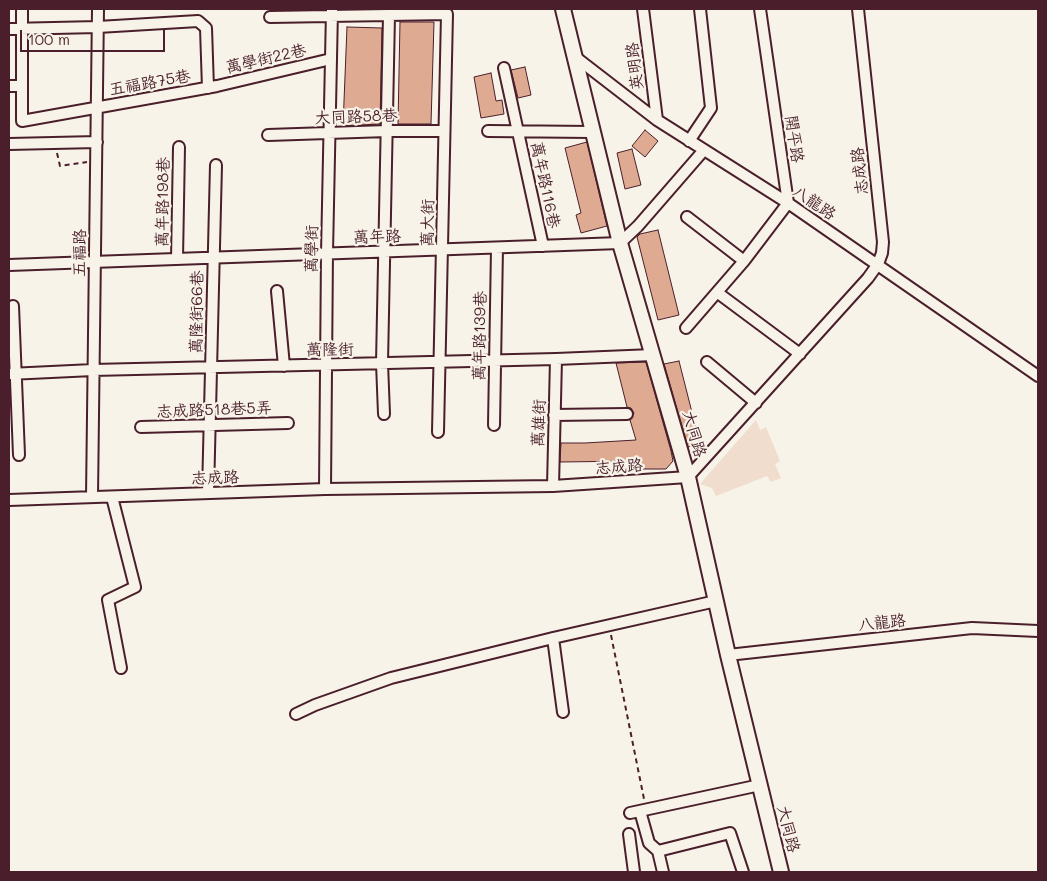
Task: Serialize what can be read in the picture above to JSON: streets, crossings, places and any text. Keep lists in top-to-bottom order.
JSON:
{
  "streets": {
    "main road": ["大同路"],
    "street": [
      "萬學街22巷",
      "英明路",
      "五福路75巷",
      "大同路58巷",
      "開平路",
      "志成路",
      "萬年路116巷",
      "萬年路198巷",
      "八龍路",
      "萬大街",
      "萬年路",
      "萬學街",
      "五福路",
      "萬隆街66巷",
      "萬年路139巷",
      "萬隆街",
      "志成路518巷5弄",
      "萬雄街"
    ]
  },
  "crossings": [
    ["萬學街22巷", "五福路75巷"],
    ["萬學街22巷", "萬學街"],
    ["英明路", "八龍路"],
    ["五福路75巷", "五福路"],
    ["大同路58巷", "萬大街"],
    ["大同路58巷", "萬學街"],
    ["開平路", "八龍路"],
    ["志成路", "八龍路"],
    ["志成路", "萬學街"],
    ["志成路", "五福路"],
    ["志成路", "萬隆街66巷"],
    ["志成路", "萬雄街"],
    ["志成路", "大同路"],
    ["萬年路116巷", "萬年路"],
    ["萬年路198巷", "萬年路"],
    ["八龍路", "大同路"],
    ["萬大街", "萬年路"],
    ["萬大街", "萬隆街"],
    ["萬年路", "萬學街"],
    ["萬年路", "五福路"],
    ["萬年路", "萬隆街66巷"],
    ["萬年路", "萬年路139巷"],
    ["萬年路", "大同路"],
    ["萬學街", "萬隆街"],
    ["五福路", "萬隆街"],
    ["萬隆街66巷", "萬隆街"],
    ["萬隆街66巷", "志成路518巷5弄"],
    ["萬年路139巷", "萬隆街"],
    ["萬隆街", "萬雄街"],
    ["萬隆街", "大同路"]
  ],
  "scale_bar": "100 m"
}
